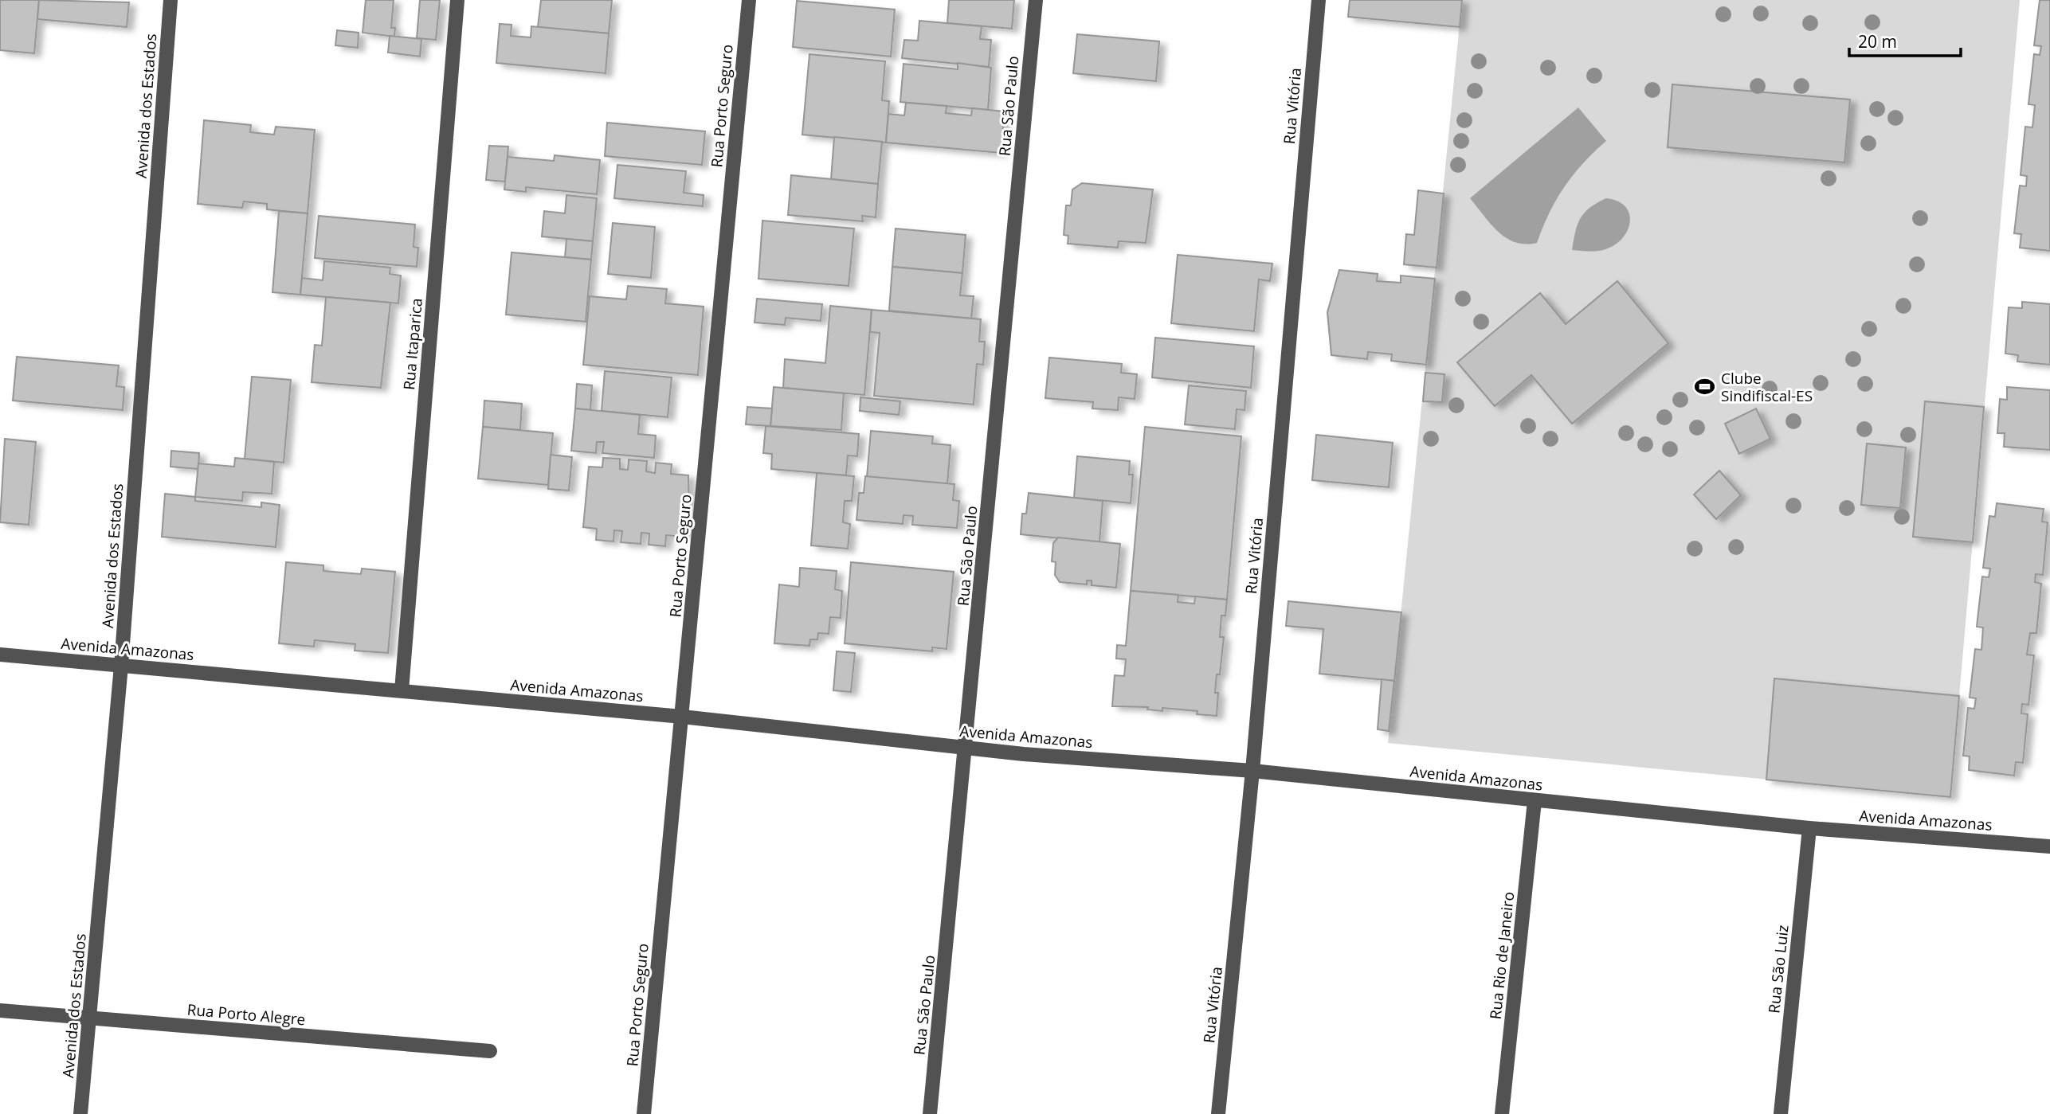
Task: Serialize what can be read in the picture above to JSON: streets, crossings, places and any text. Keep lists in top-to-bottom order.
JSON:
{
  "streets": {
    "street": [
      "Avenida dos Estados",
      "Rua Porto Seguro",
      "Rua São Paulo",
      "Rua Vitória",
      "Rua Itaparica",
      "Avenida Amazonas",
      "Rua Rio de Janeiro",
      "Rua São Luiz",
      "Rua Porto Alegre"
    ]
  },
  "crossings": [
    ["Avenida dos Estados", "Avenida Amazonas"],
    ["Avenida dos Estados", "Rua Porto Alegre"],
    ["Rua Porto Seguro", "Avenida Amazonas"],
    ["Rua São Paulo", "Avenida Amazonas"],
    ["Rua Vitória", "Avenida Amazonas"],
    ["Rua Itaparica", "Avenida Amazonas"],
    ["Avenida Amazonas", "Rua Rio de Janeiro"],
    ["Avenida Amazonas", "Rua São Luiz"]
  ],
  "places": {
    "sports": ["Clube Sindifiscal-ES"]
  },
  "scale_bar": "20 m"
}
